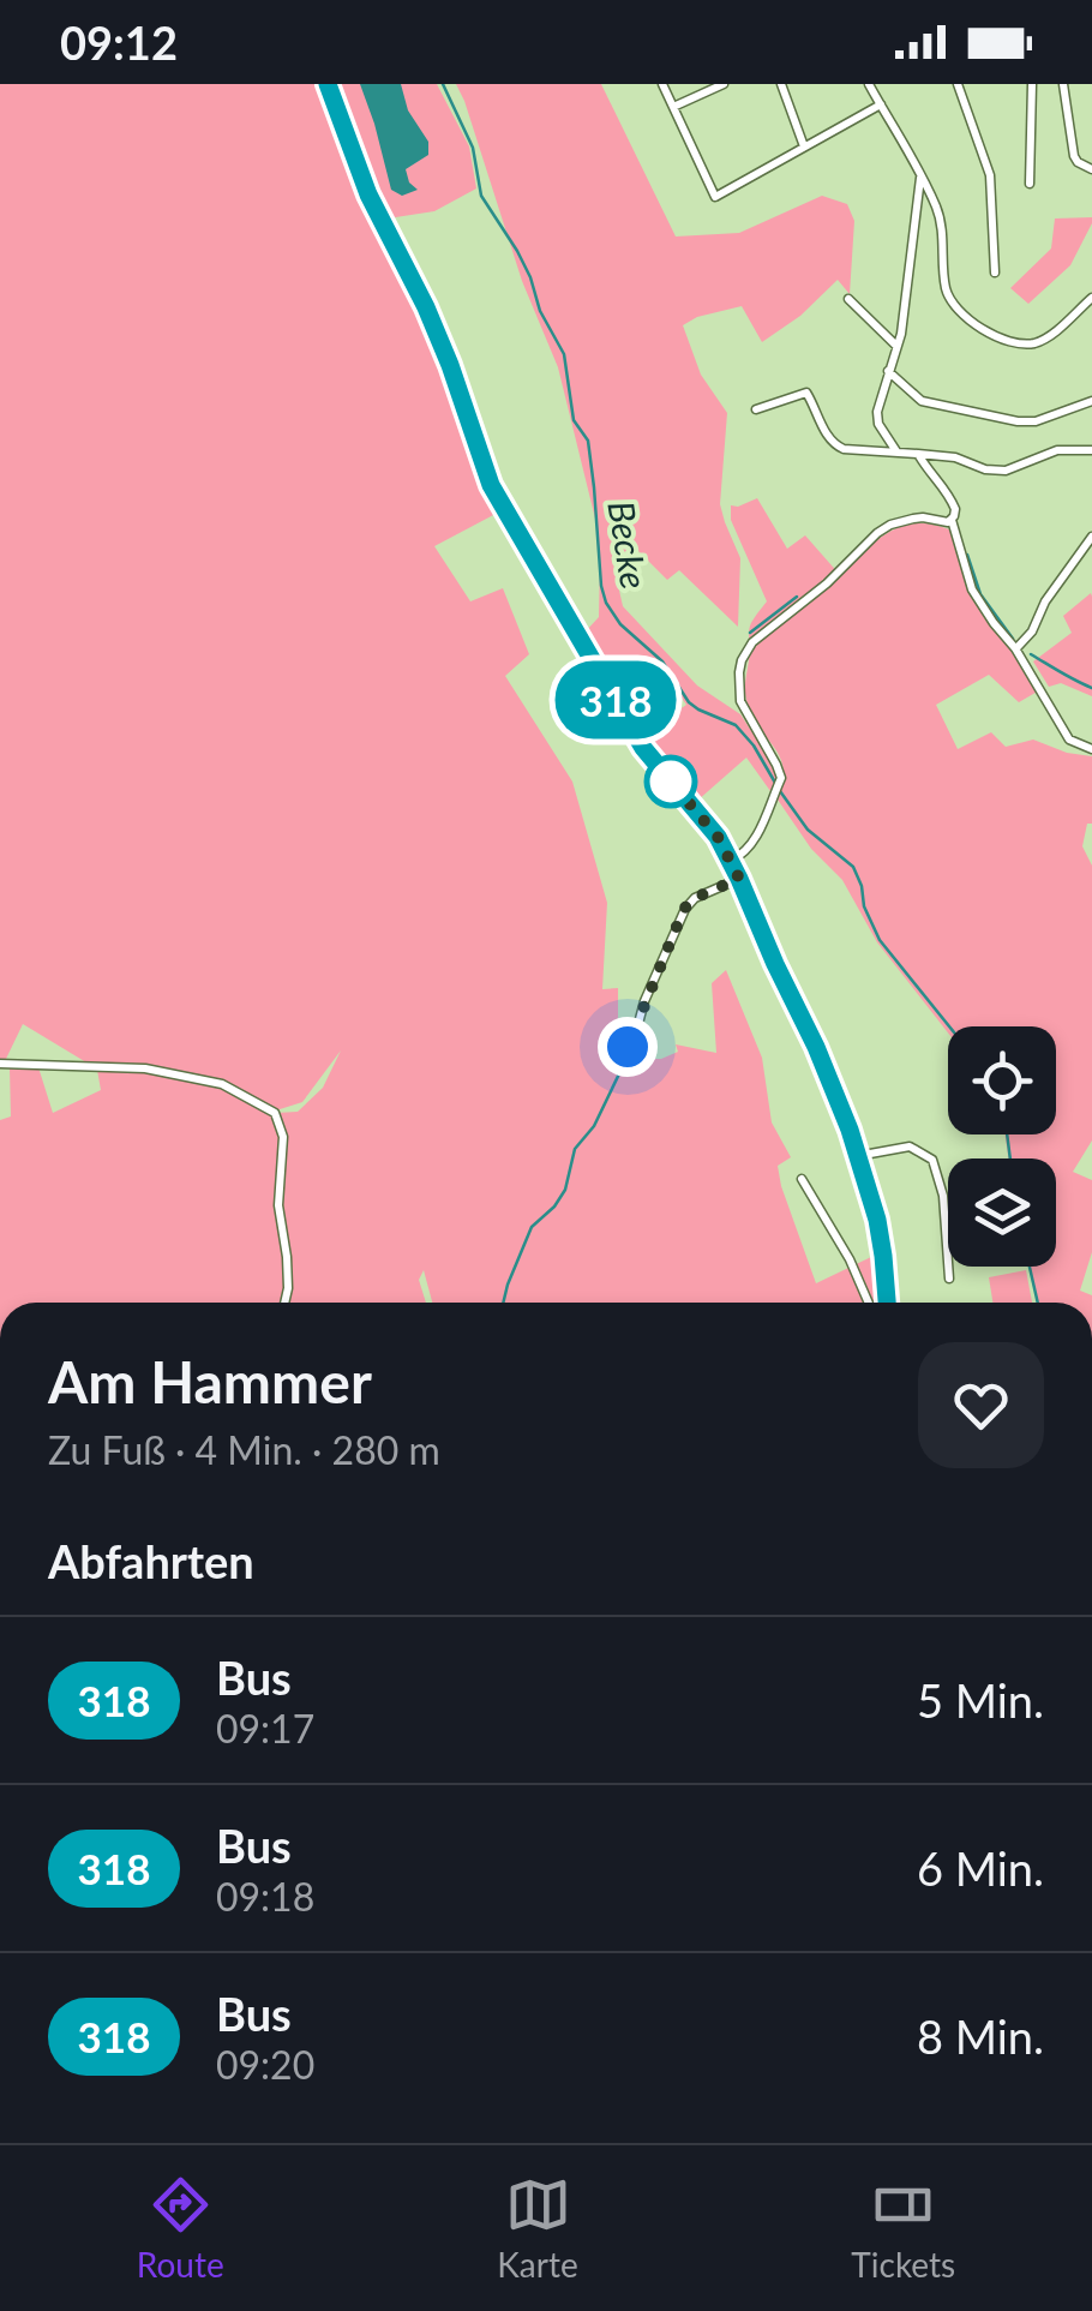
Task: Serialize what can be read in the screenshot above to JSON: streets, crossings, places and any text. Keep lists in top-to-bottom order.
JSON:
{
  "water": ["Becke"],
  "lines": ["bus line 318"],
  "page": {
    "status": "09:12",
    "on_map": "318",
    "heading": [
      ["Am Hammer", "Zu Fuß · 4 Min. · 280 m"],
      "Abfahrten"
    ],
    "list": [
      {
        "mark": "318",
        "name": "Bus",
        "note": "09:17",
        "value": "5 Min."
      },
      {
        "mark": "318",
        "name": "Bus",
        "note": "09:18",
        "value": "6 Min."
      },
      {
        "mark": "318",
        "name": "Bus",
        "note": "09:20",
        "value": "8 Min."
      }
    ],
    "tabs": ["Route", "Karte", "Tickets"]
  }
}
